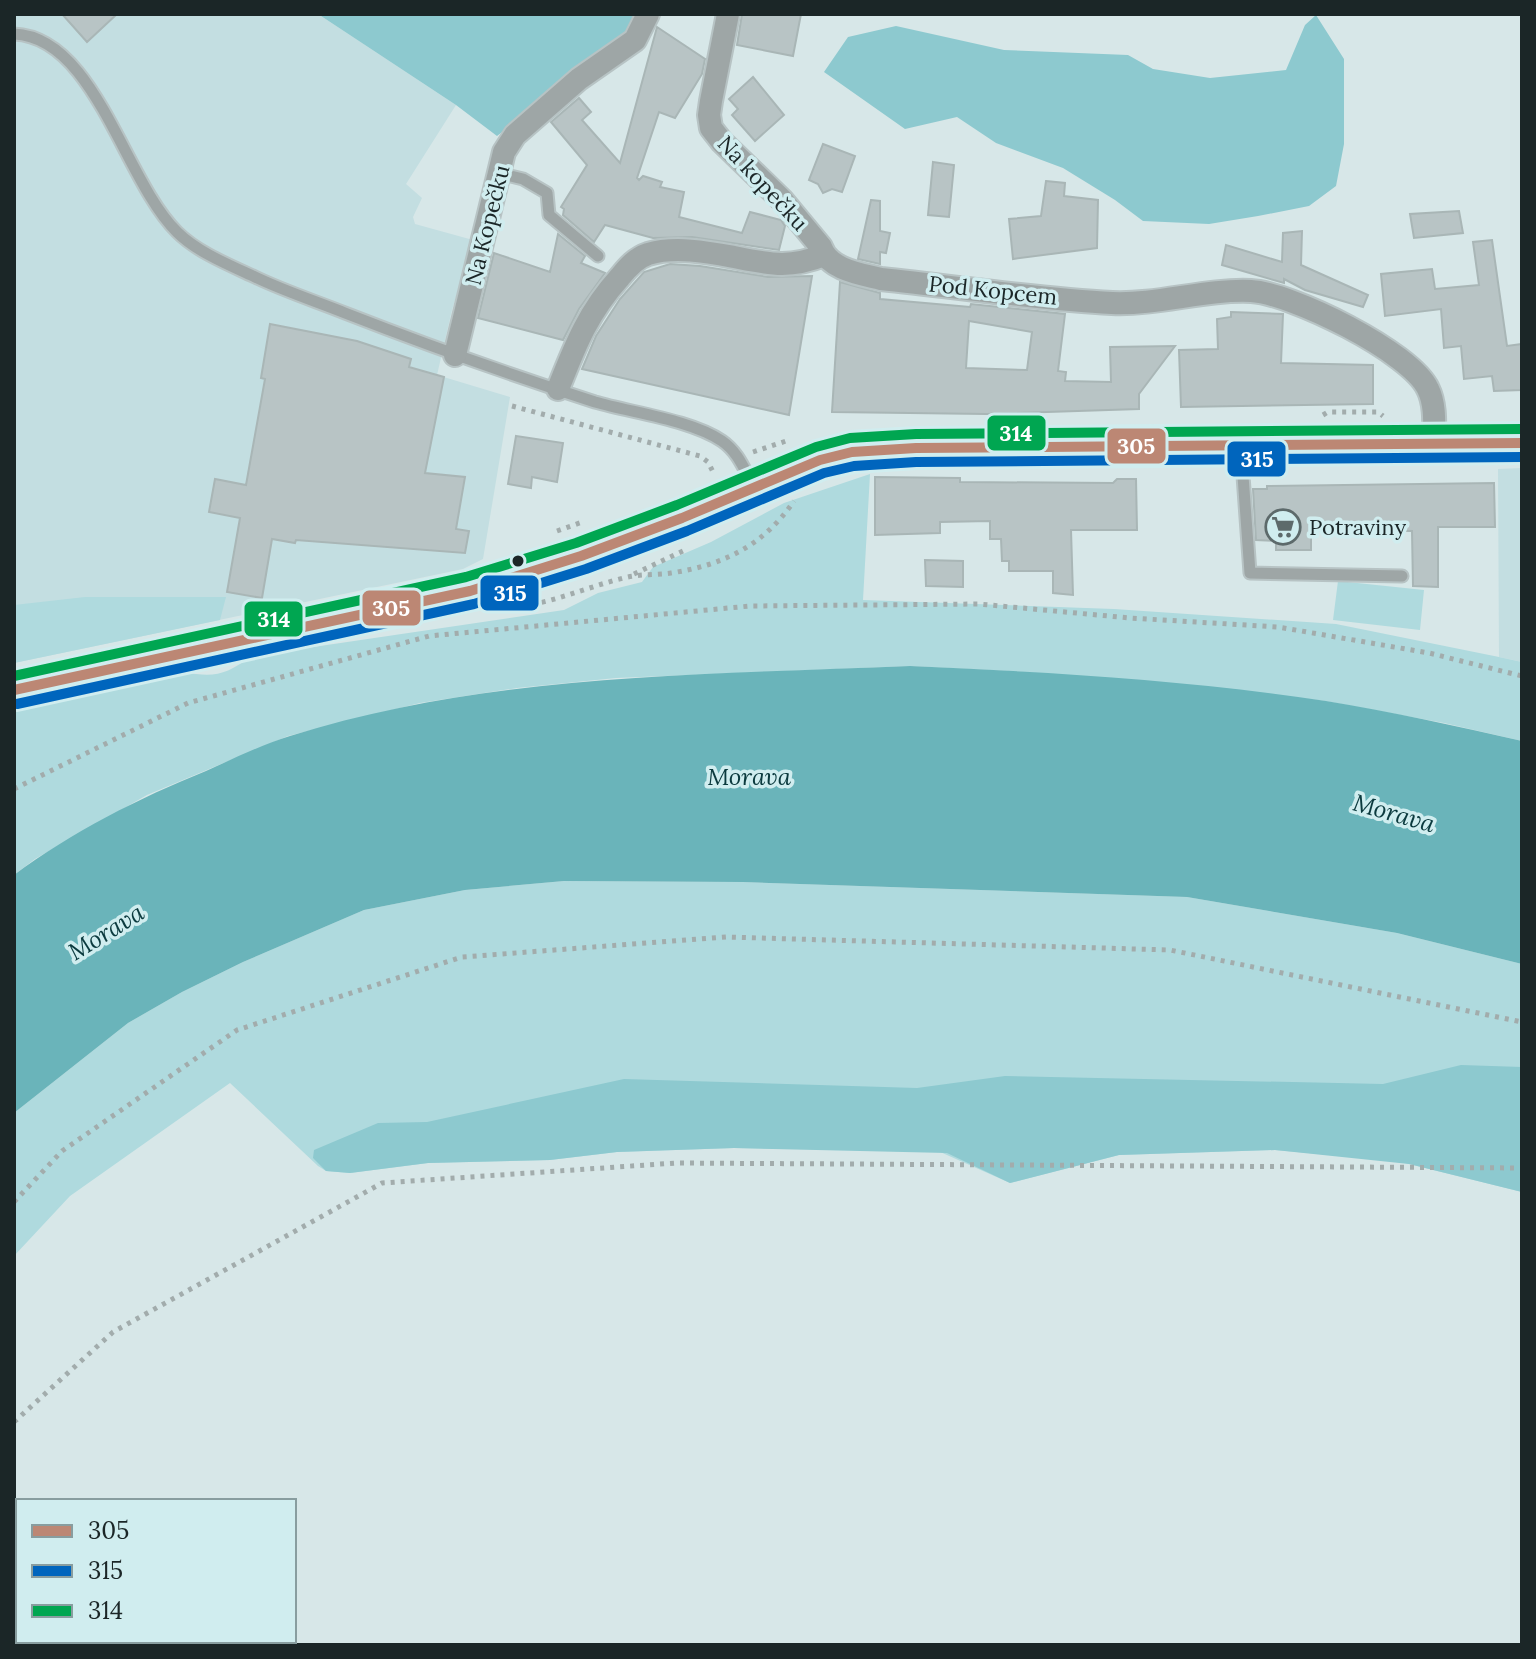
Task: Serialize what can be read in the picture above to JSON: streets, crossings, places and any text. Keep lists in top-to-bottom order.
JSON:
{
  "streets": {
    "street": ["Na kopečku", "Na Kopečku", "Pod Kopcem"]
  },
  "crossings": [
    ["Na kopečku", "Pod Kopcem"]
  ],
  "water": ["Morava"],
  "places": {
    "supermarket": ["Potraviny"]
  },
  "lines": ["transit line 314", "transit line 305", "transit line 315"],
  "legend": ["305", "315", "314"]
}
